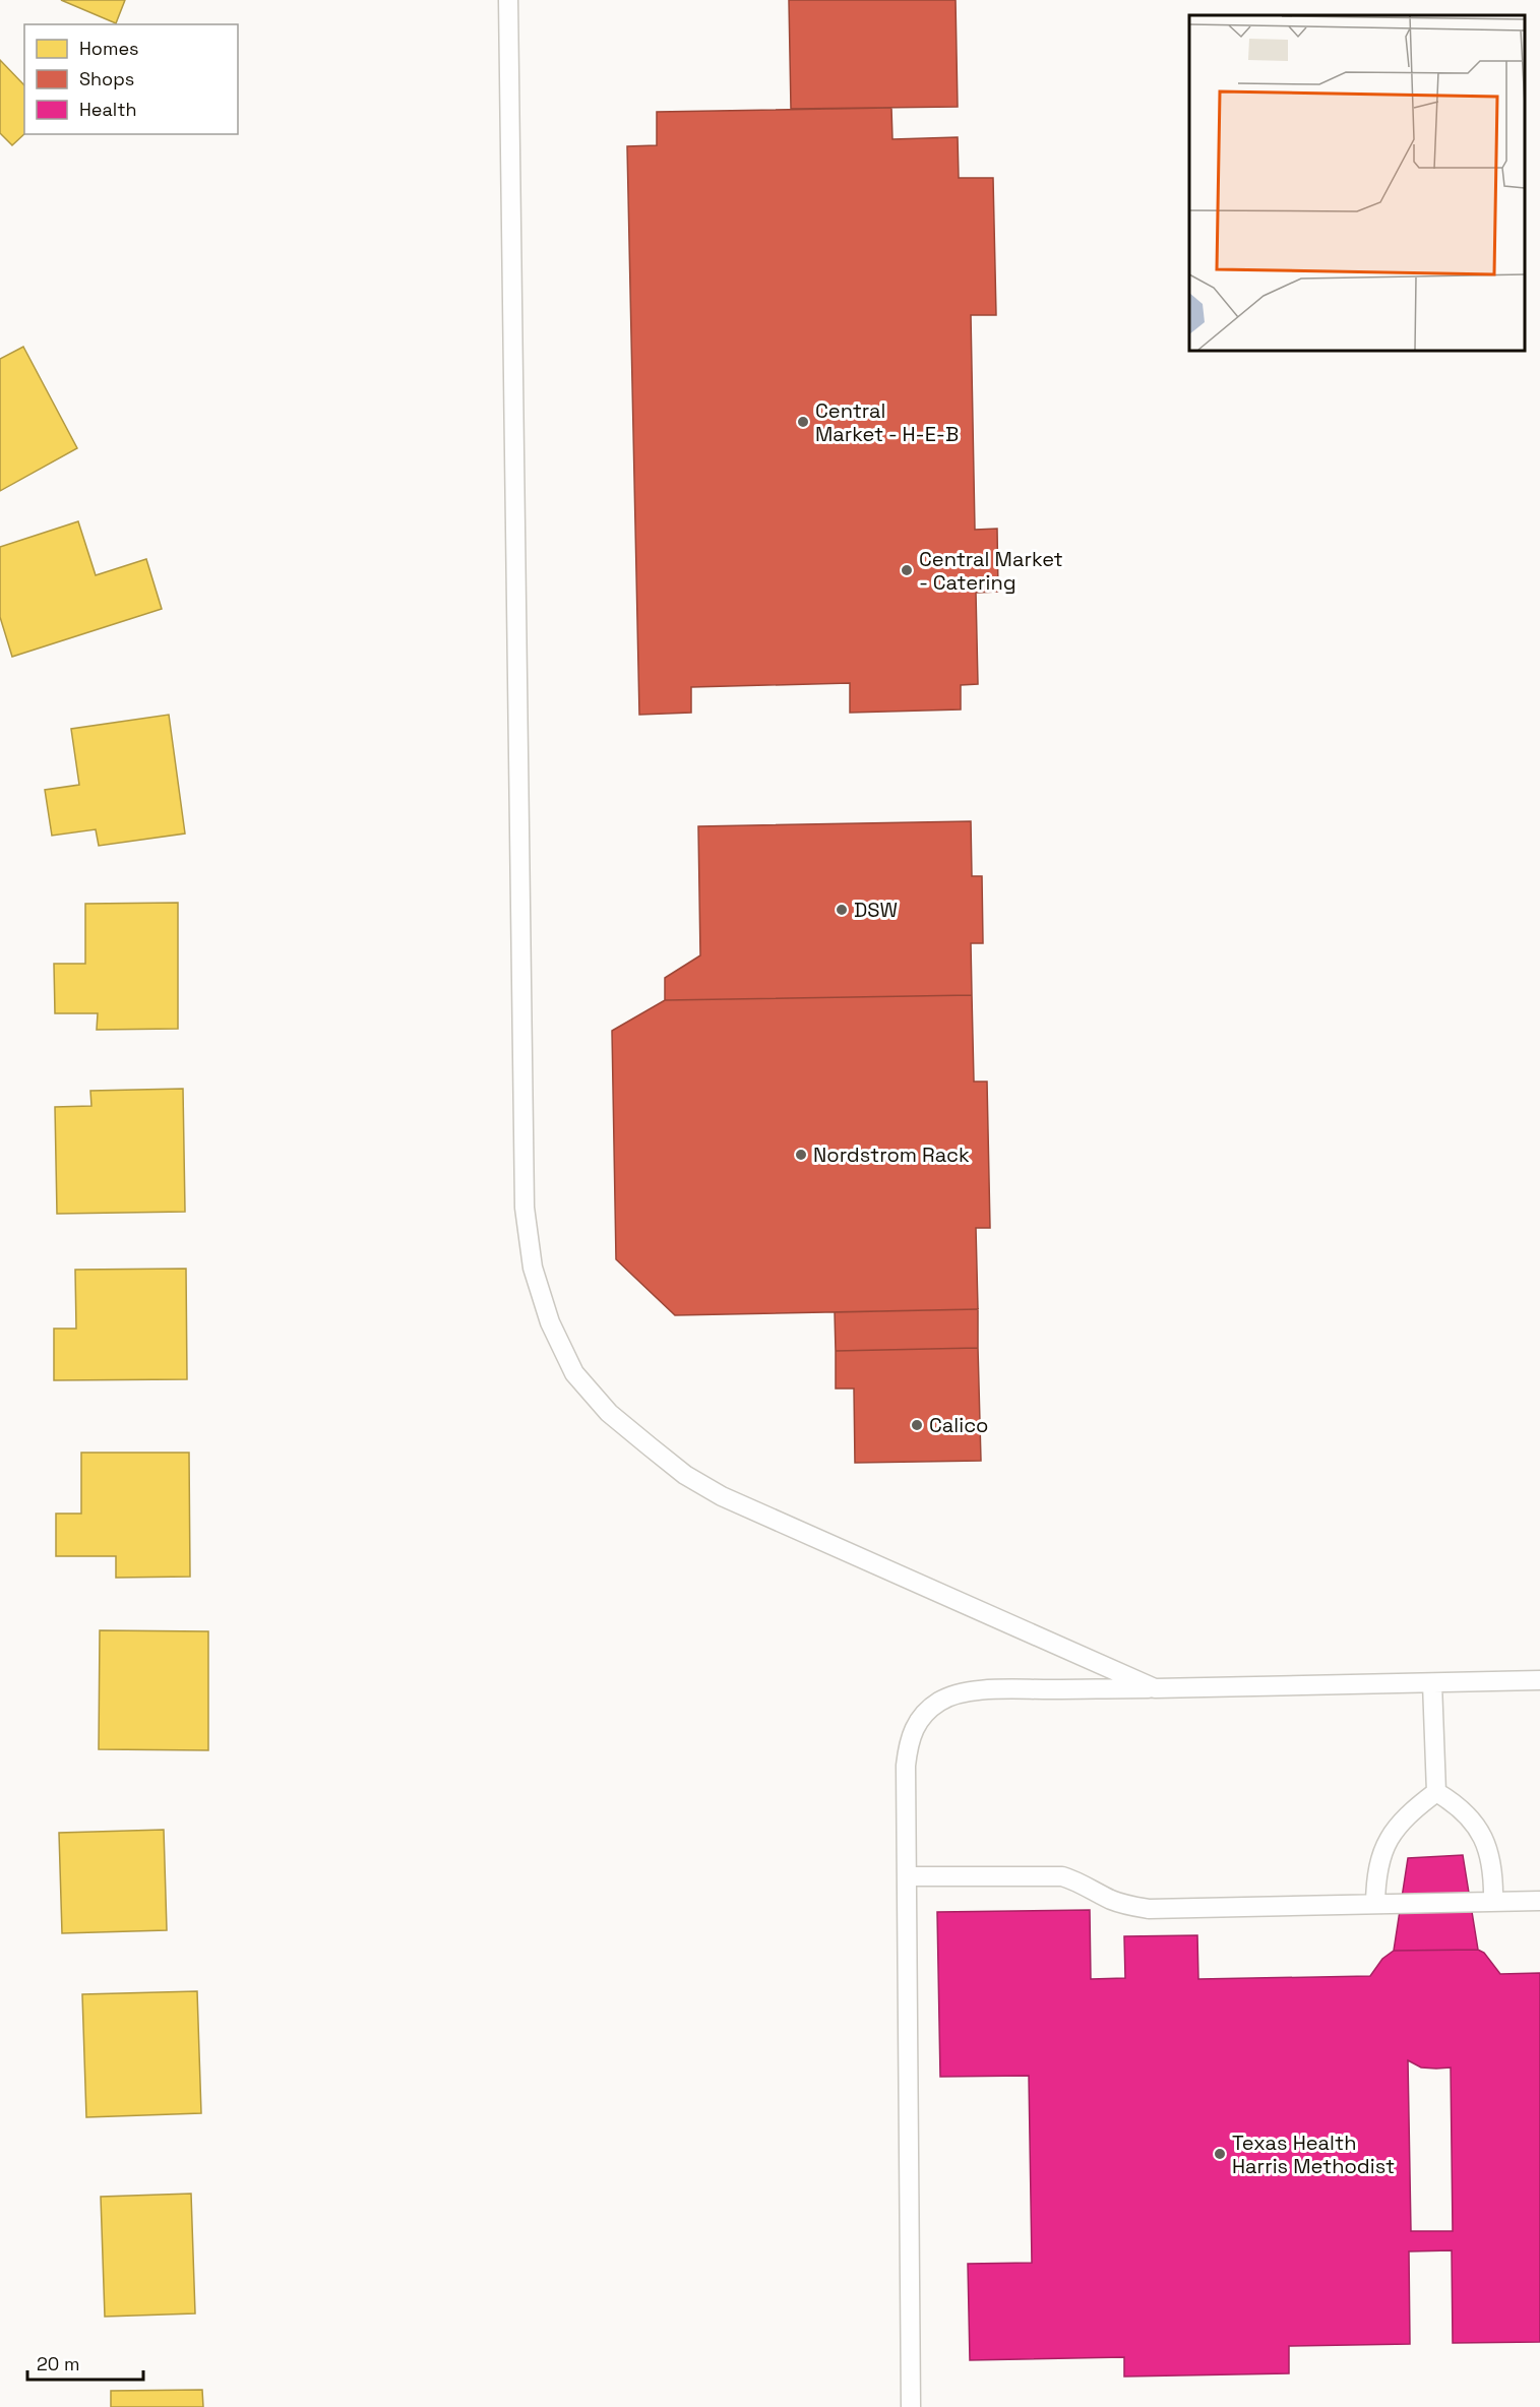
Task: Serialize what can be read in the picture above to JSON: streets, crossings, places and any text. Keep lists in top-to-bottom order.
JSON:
{
  "places": [
    "Central Market - H-E-B",
    "Central Market - Catering",
    "DSW",
    "Nordstrom Rack",
    "Calico",
    "Texas Health Harris Methodist"
  ],
  "legend": ["Homes", "Shops", "Health"],
  "scale_bar": "20 m"
}
